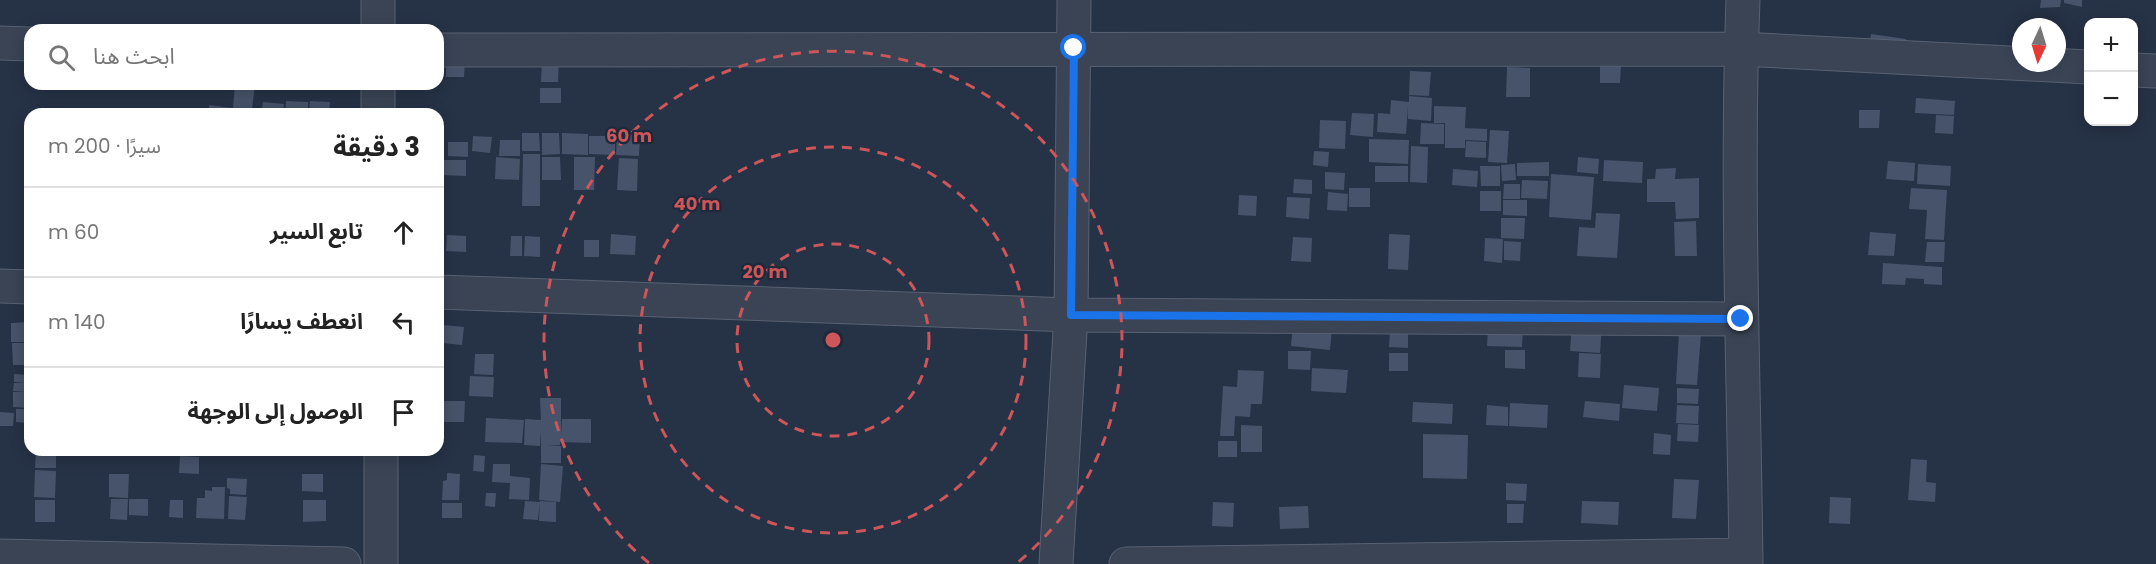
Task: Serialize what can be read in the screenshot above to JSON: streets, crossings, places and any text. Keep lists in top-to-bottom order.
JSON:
{
  "north": "bottom",
  "page": {
    "map_buttons": ["+", "−"],
    "search": "ابحث هنا",
    "heading": ["3 دقيقة", "سيرًا · 200 m"],
    "list": [
      ["تابع السير", "60 m"],
      ["انعطف يسارًا", "140 m"],
      "الوصول إلى الوجهة"
    ]
  },
  "rings": ["60 m", "40 m", "20 m"]
}
